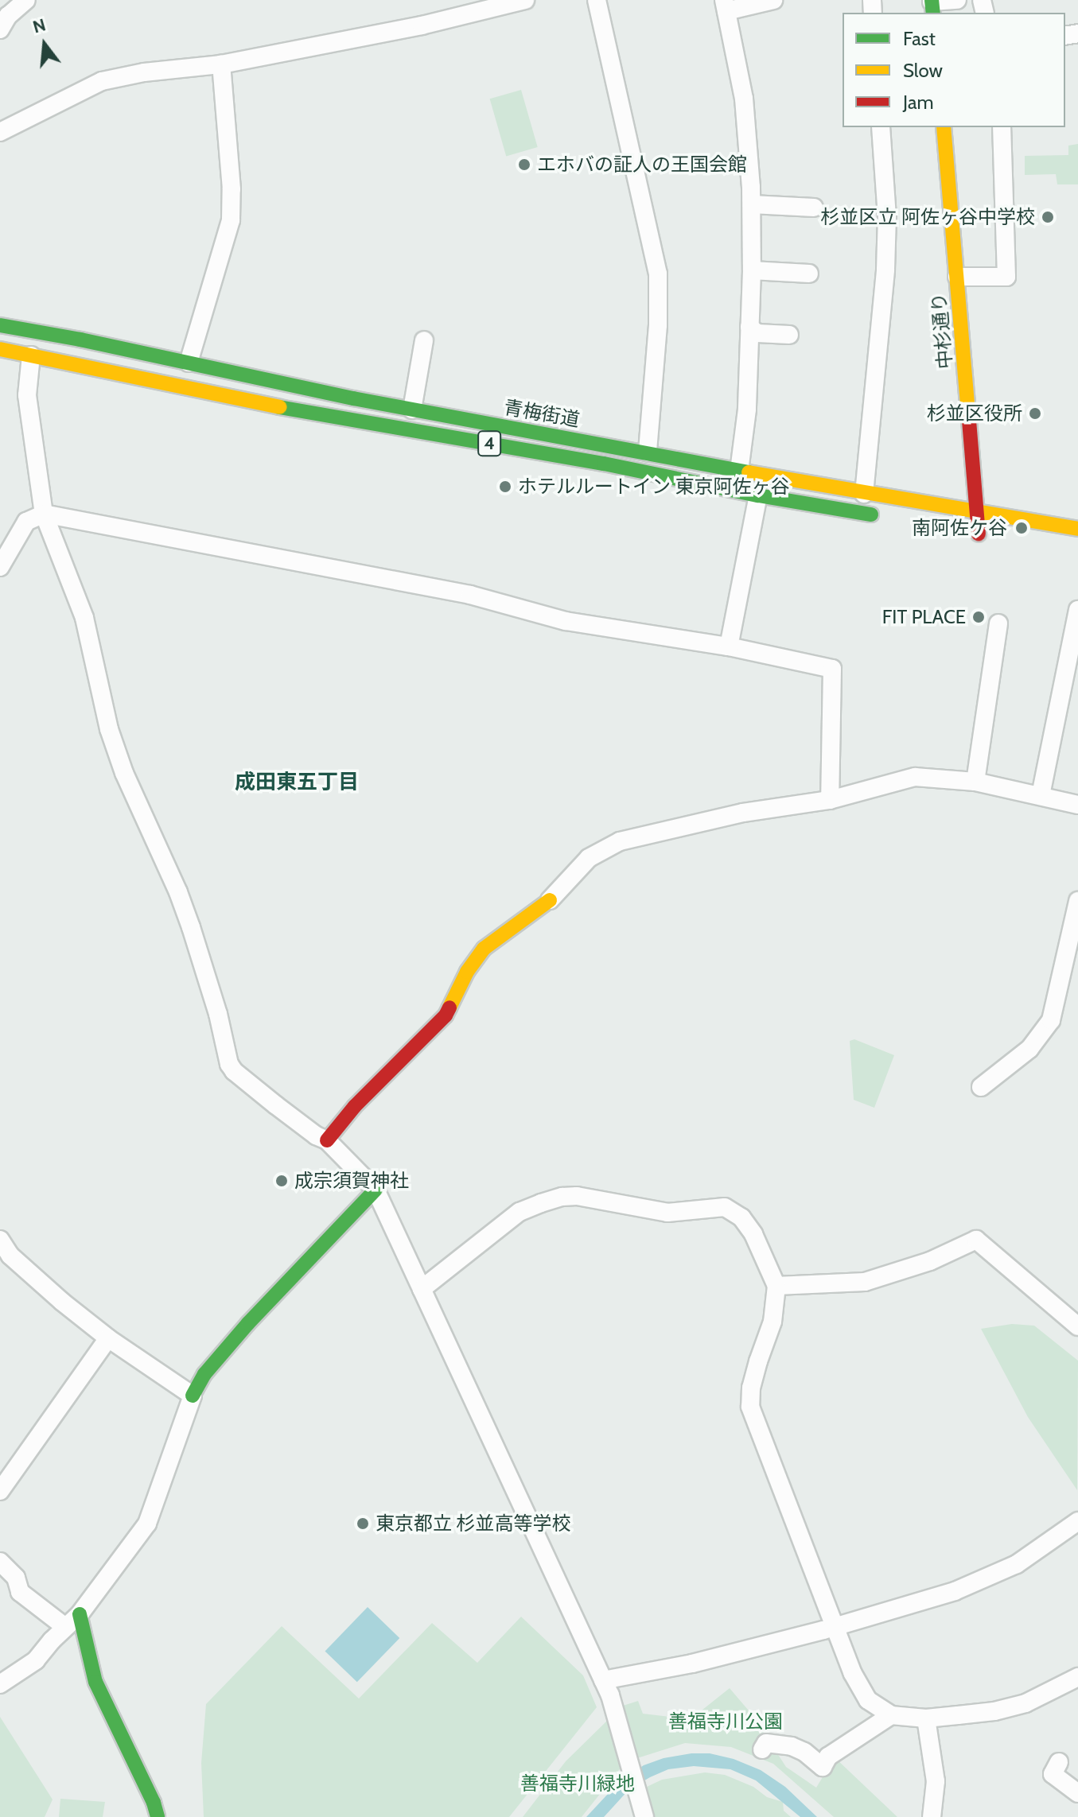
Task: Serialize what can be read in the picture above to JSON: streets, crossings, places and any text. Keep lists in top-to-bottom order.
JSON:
{
  "streets": {
    "main road": ["中杉通り", "青梅街道", "4"]
  },
  "crossings": [
    ["中杉通り", "青梅街道"]
  ],
  "districts": ["成田東五丁目"],
  "parks": ["善福寺川公園", "善福寺川緑地"],
  "places": [
    "エホバの証人の王国会館",
    "杉並区立 阿佐ヶ谷中学校",
    "杉並区役所",
    "ホテルルートイン 東京阿佐ヶ谷",
    "南阿佐ケ谷",
    "FIT PLACE",
    "成宗須賀神社",
    "東京都立 杉並高等学校"
  ],
  "legend": ["Fast", "Slow", "Jam"],
  "north": "top"
}
